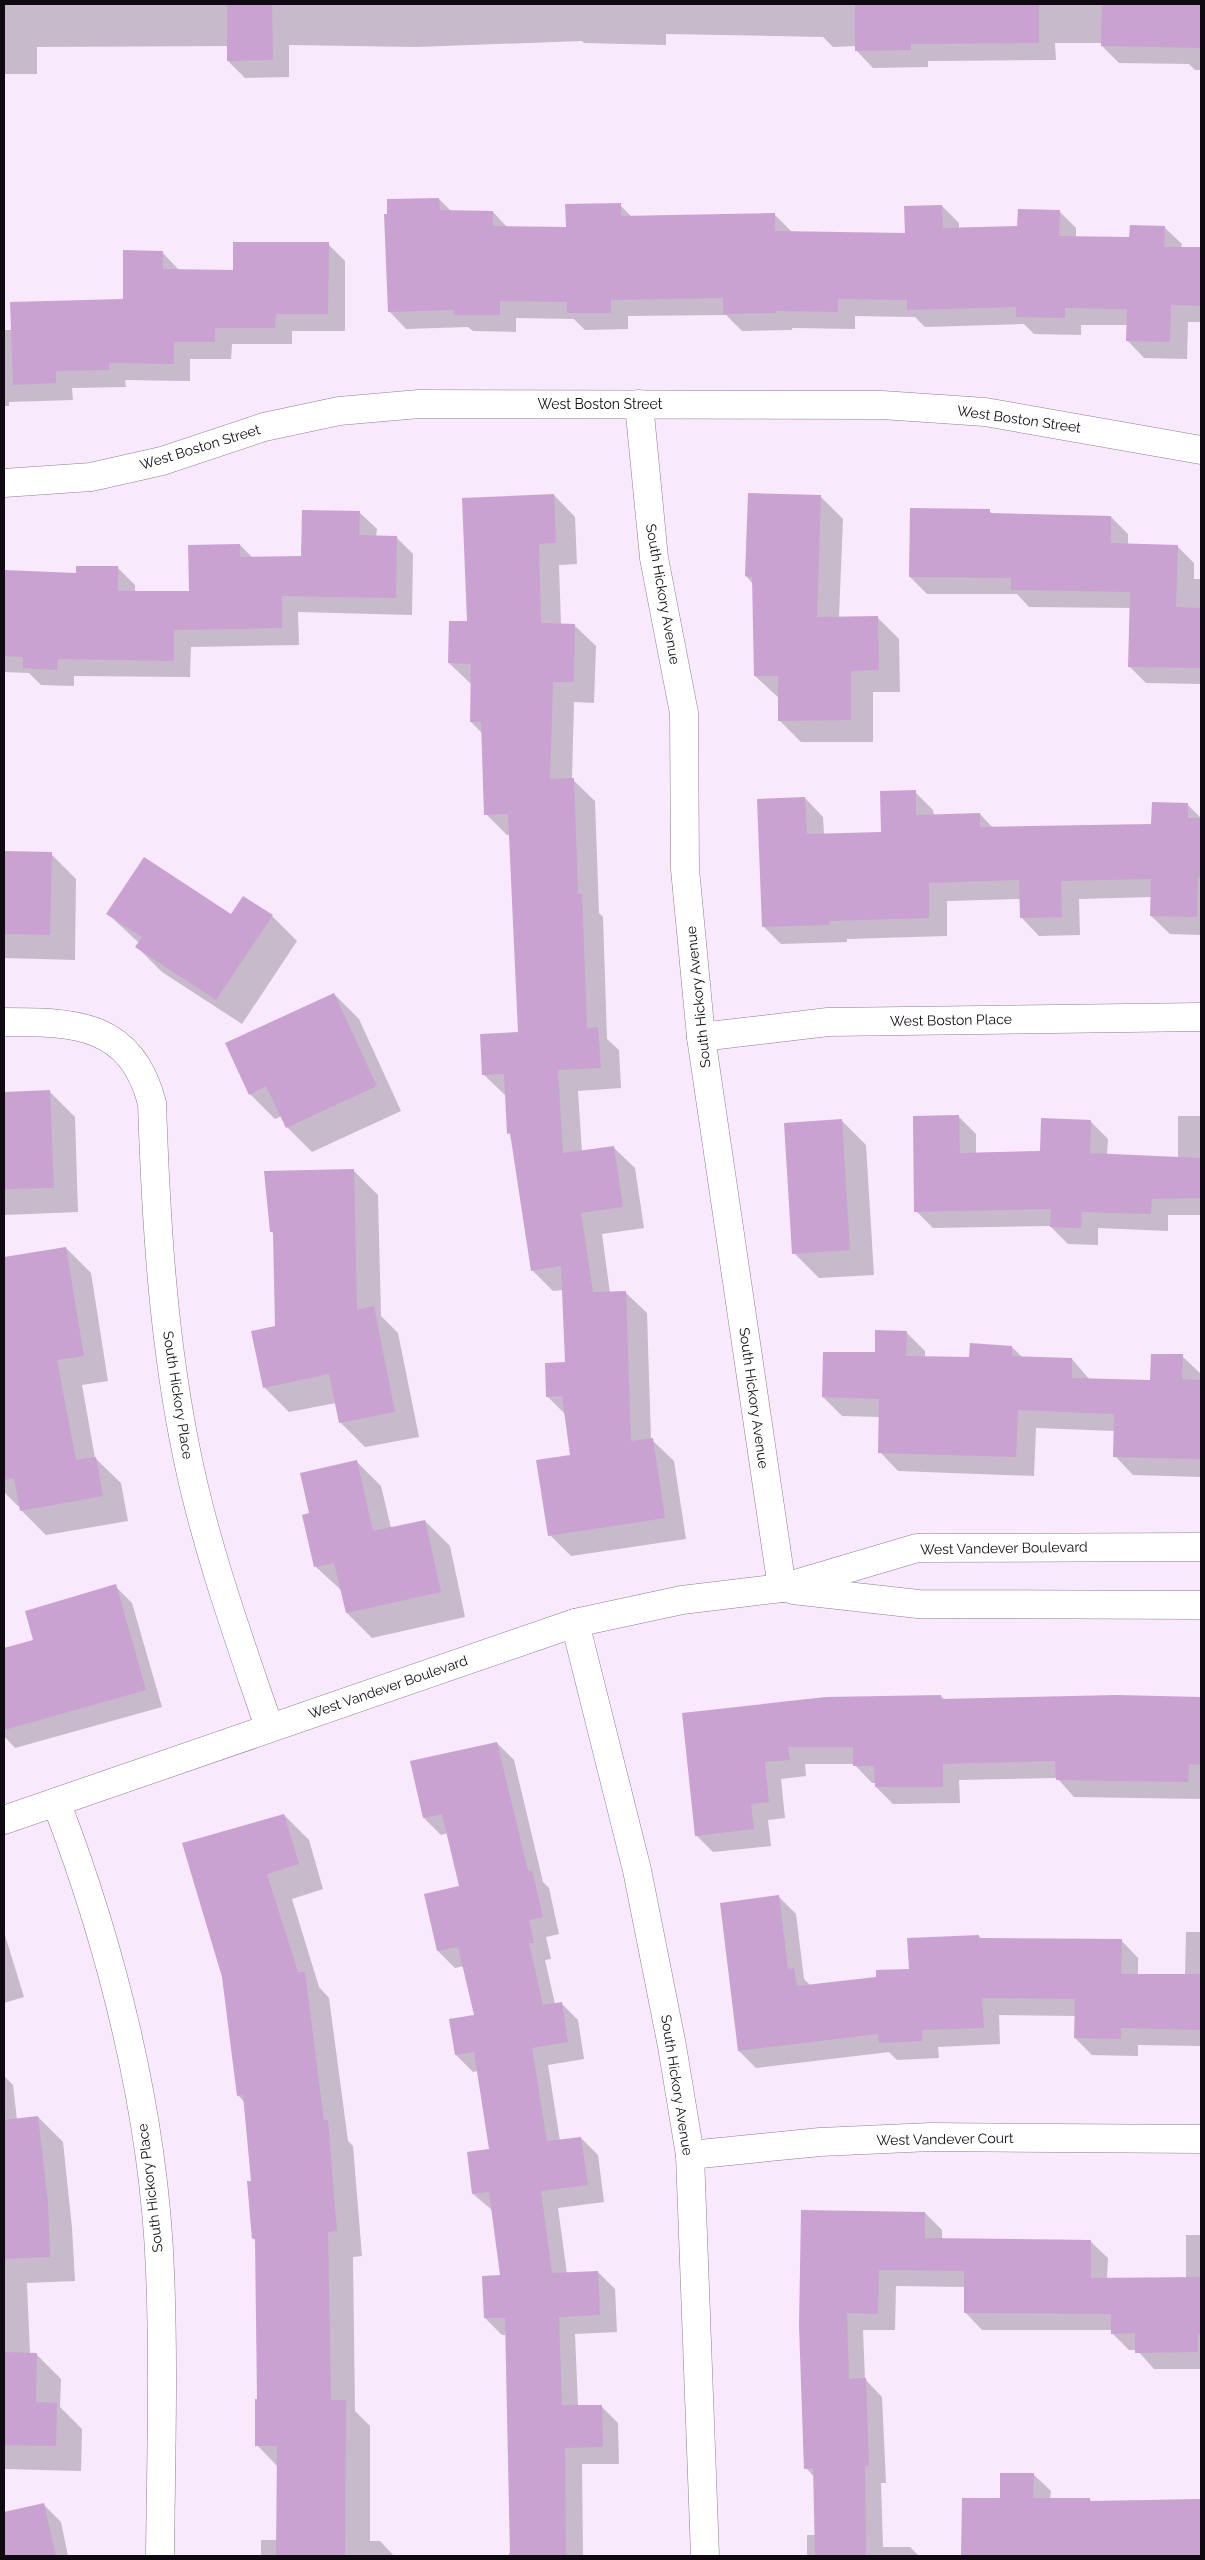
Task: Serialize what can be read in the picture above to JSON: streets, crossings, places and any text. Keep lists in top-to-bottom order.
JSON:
{
  "streets": {
    "street": [
      "West Boston Street",
      "South Hickory Avenue",
      "West Boston Place",
      "South Hickory Place",
      "West Vandever Boulevard",
      "West Vandever Court"
    ]
  },
  "crossings": [
    ["West Boston Street", "South Hickory Avenue"],
    ["South Hickory Avenue", "West Boston Place"],
    ["South Hickory Avenue", "West Vandever Boulevard"],
    ["South Hickory Avenue", "West Vandever Court"],
    ["South Hickory Place", "West Vandever Boulevard"]
  ]
}
